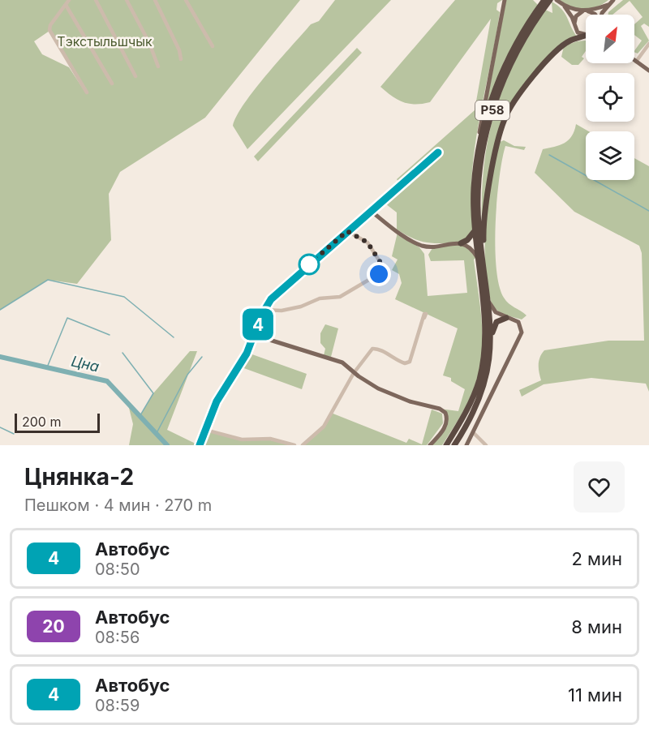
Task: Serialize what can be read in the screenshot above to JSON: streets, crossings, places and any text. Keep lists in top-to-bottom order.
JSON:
{
  "streets": {
    "highway": ["Р58"]
  },
  "water": ["Цна"],
  "parks": ["Тэкстыльшчык"],
  "lines": ["bus line 4"],
  "scale_bar": "200 m",
  "north": "top right",
  "page": {
    "on_map": "4",
    "scale": "200 m",
    "heading": ["Цнянка-2", "Пешком · 4 мин · 270 m"],
    "list": [
      {
        "mark": "4",
        "name": "Автобус",
        "note": "08:50",
        "value": "2 мин"
      },
      {
        "mark": "20",
        "name": "Автобус",
        "note": "08:56",
        "value": "8 мин"
      },
      {
        "mark": "4",
        "name": "Автобус",
        "note": "08:59",
        "value": "11 мин"
      }
    ]
  }
}
